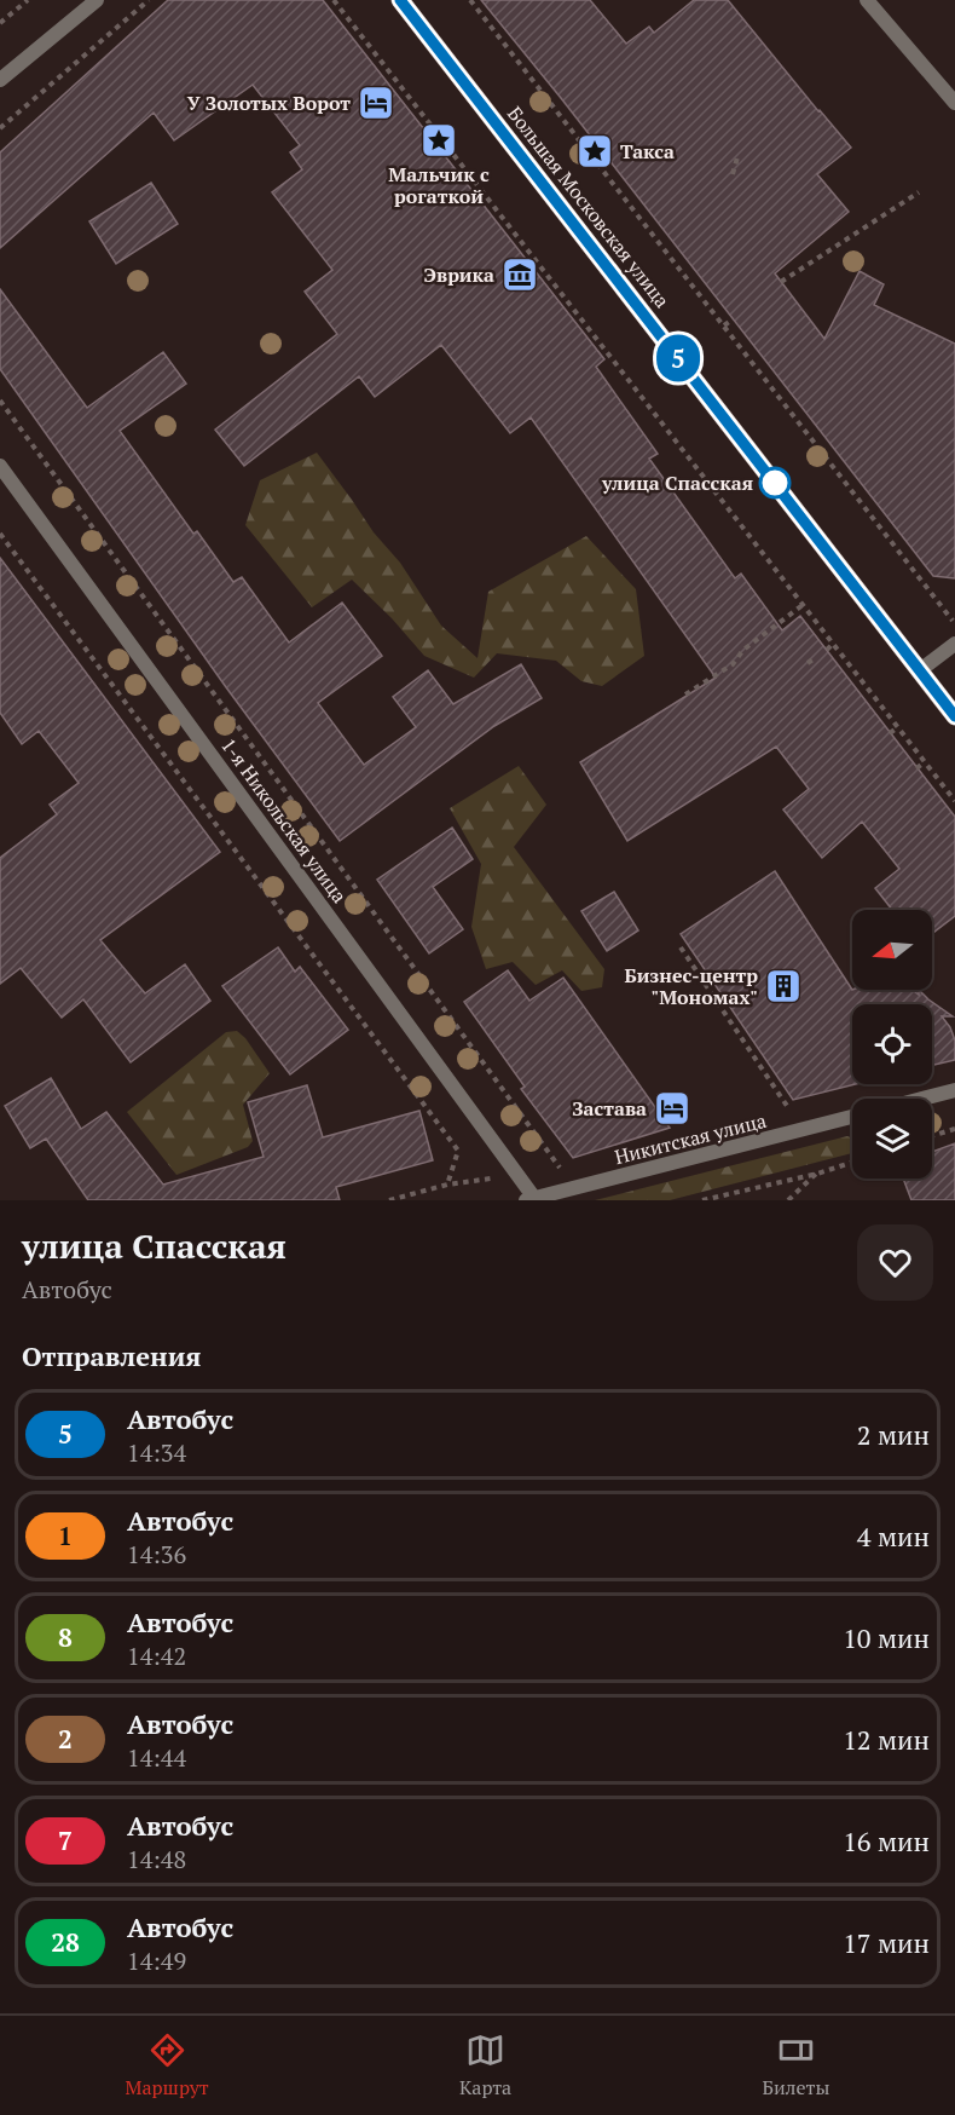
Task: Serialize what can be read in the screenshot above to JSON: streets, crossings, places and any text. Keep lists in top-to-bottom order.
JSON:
{
  "streets": {
    "main road": ["Большая Московская улица"],
    "street": ["1-я Никольская улица", "Никитская улица"]
  },
  "crossings": [
    ["1-я Никольская улица", "Никитская улица"]
  ],
  "places": {
    "hotel": ["У Золотых Ворот", "Застава"],
    "place": ["Мальчик с рогаткой", "Такса"],
    "museum": ["Эврика"],
    "other": ["улица Спасская"],
    "building": ["Бизнес-центр \"Мономах\""]
  },
  "lines": ["bus line 5"],
  "north": "left",
  "page": {
    "on_map": "5",
    "heading": [
      ["улица Спасская", "Автобус"],
      "Отправления"
    ],
    "list": [
      {
        "mark": "5",
        "name": "Автобус",
        "note": "14:34",
        "value": "2 мин"
      },
      {
        "mark": "1",
        "name": "Автобус",
        "note": "14:36",
        "value": "4 мин"
      },
      {
        "mark": "8",
        "name": "Автобус",
        "note": "14:42",
        "value": "10 мин"
      },
      {
        "mark": "2",
        "name": "Автобус",
        "note": "14:44",
        "value": "12 мин"
      },
      {
        "mark": "7",
        "name": "Автобус",
        "note": "14:48",
        "value": "16 мин"
      },
      {
        "mark": "28",
        "name": "Автобус",
        "note": "14:49",
        "value": "17 мин"
      }
    ],
    "tabs": ["Маршрут", "Карта", "Билеты"]
  }
}
